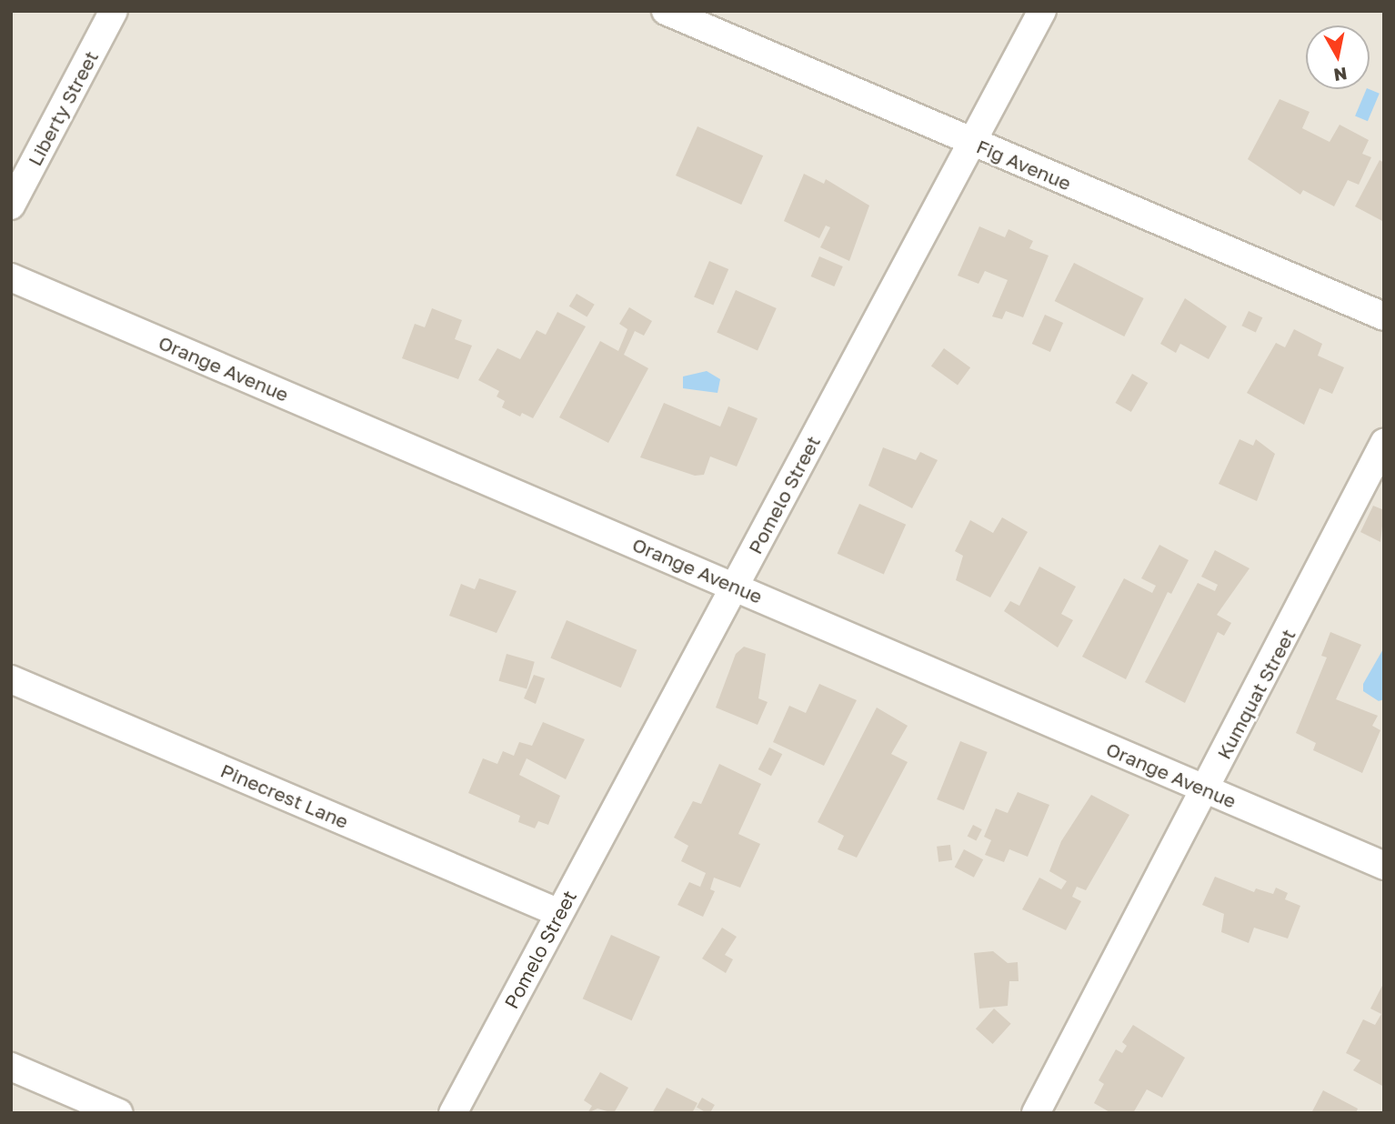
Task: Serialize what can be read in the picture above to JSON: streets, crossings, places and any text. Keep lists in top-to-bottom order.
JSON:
{
  "streets": {
    "street": [
      "Liberty Street",
      "Fig Avenue",
      "Orange Avenue",
      "Pomelo Street",
      "Kumquat Street",
      "Pinecrest Lane"
    ]
  },
  "crossings": [
    ["Fig Avenue", "Pomelo Street"],
    ["Orange Avenue", "Pomelo Street"],
    ["Orange Avenue", "Kumquat Street"],
    ["Pomelo Street", "Pinecrest Lane"]
  ],
  "north": "bottom"
}
